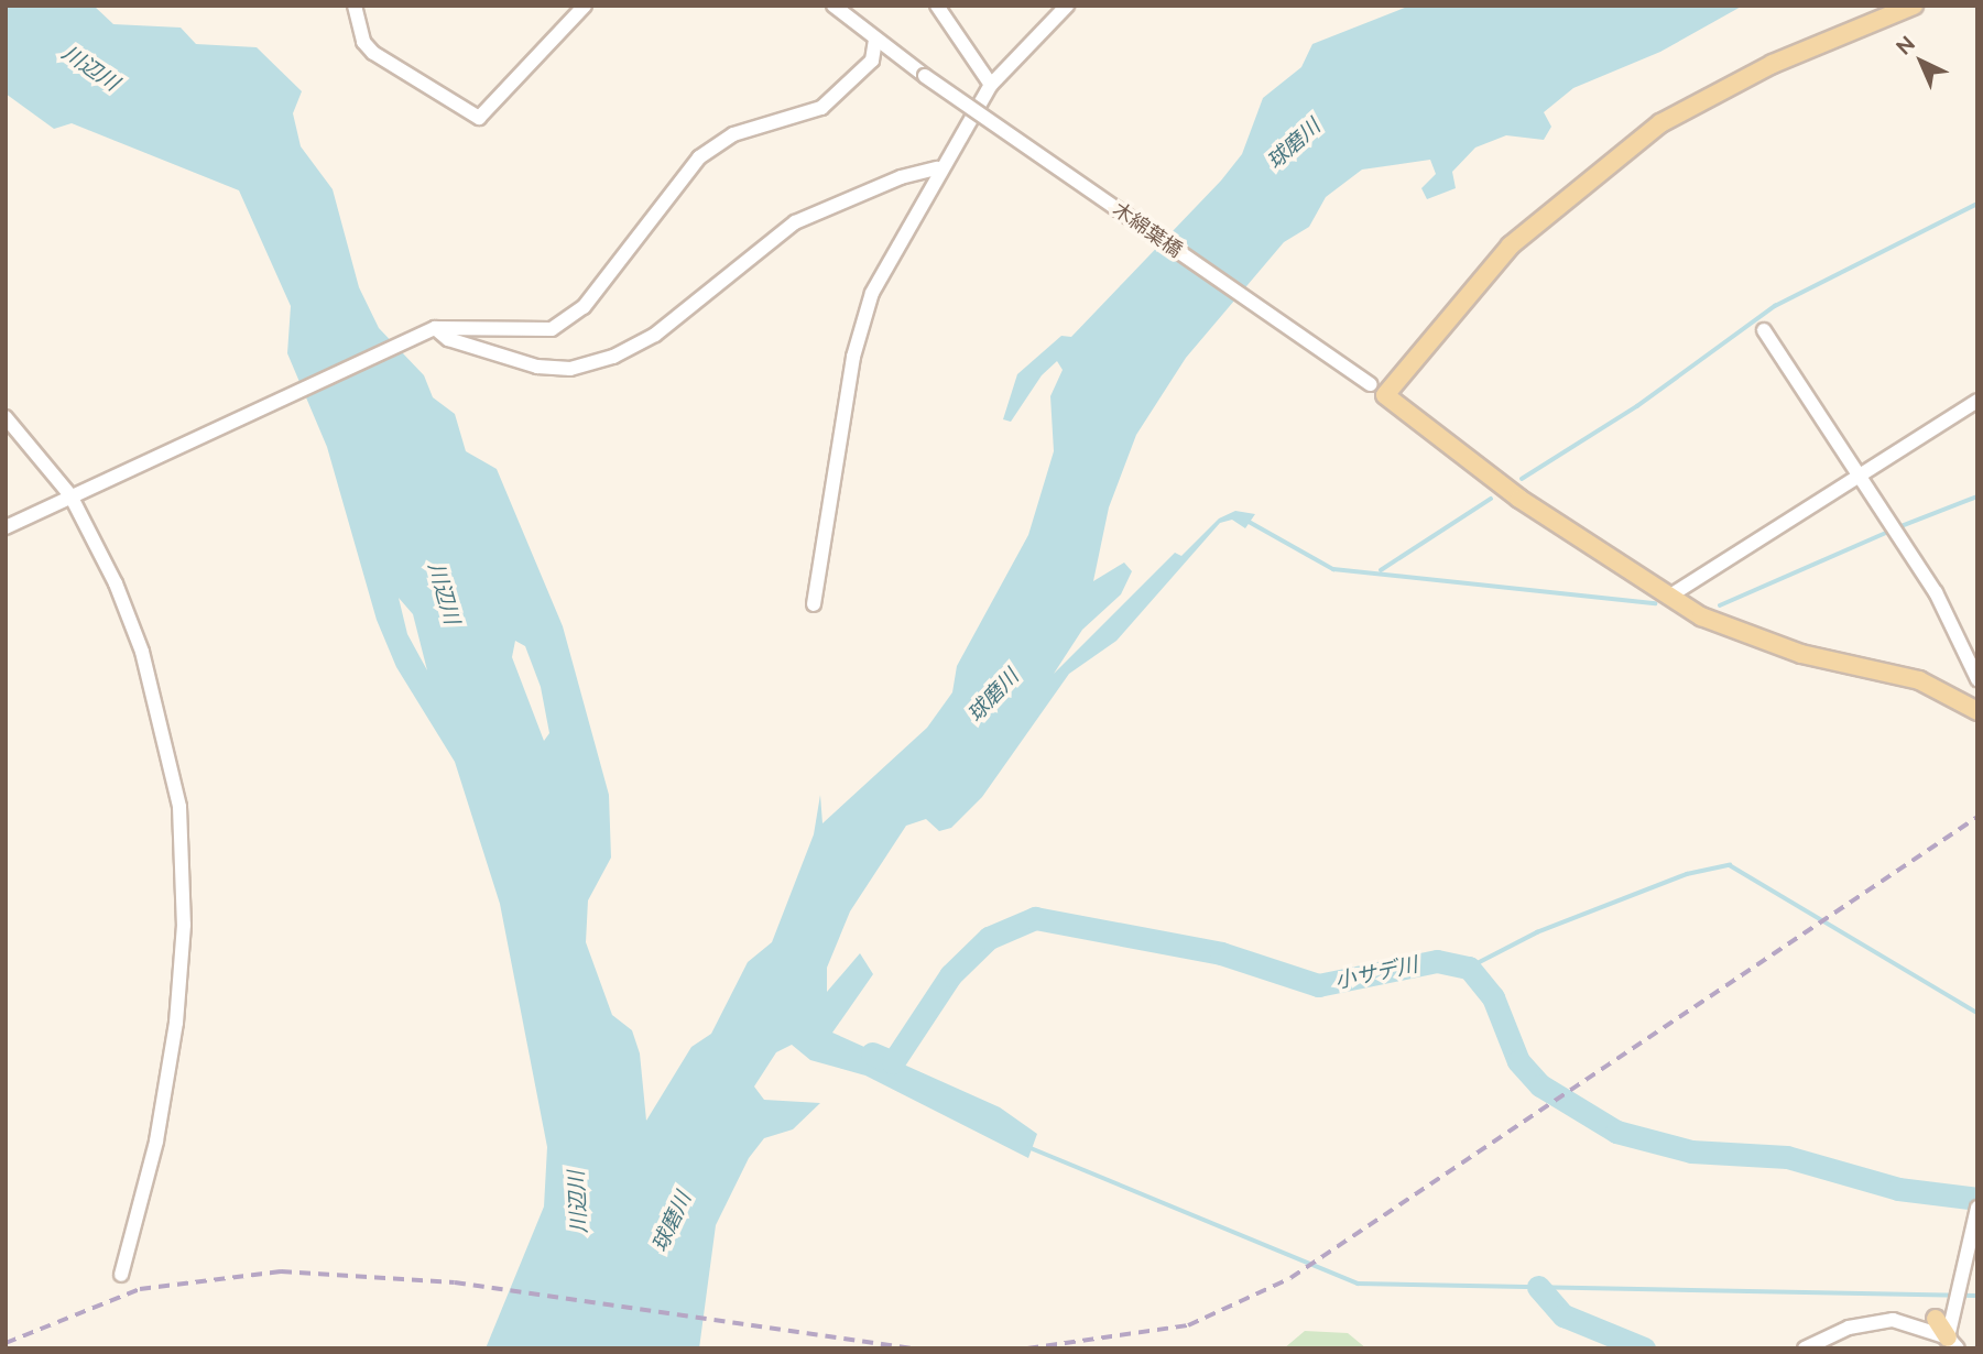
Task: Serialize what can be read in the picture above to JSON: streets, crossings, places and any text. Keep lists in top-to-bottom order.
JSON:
{
  "streets": {
    "street": ["木綿葉橋"]
  },
  "water": ["川辺川", "球磨川", "小サデ川"],
  "north": "top left"
}
